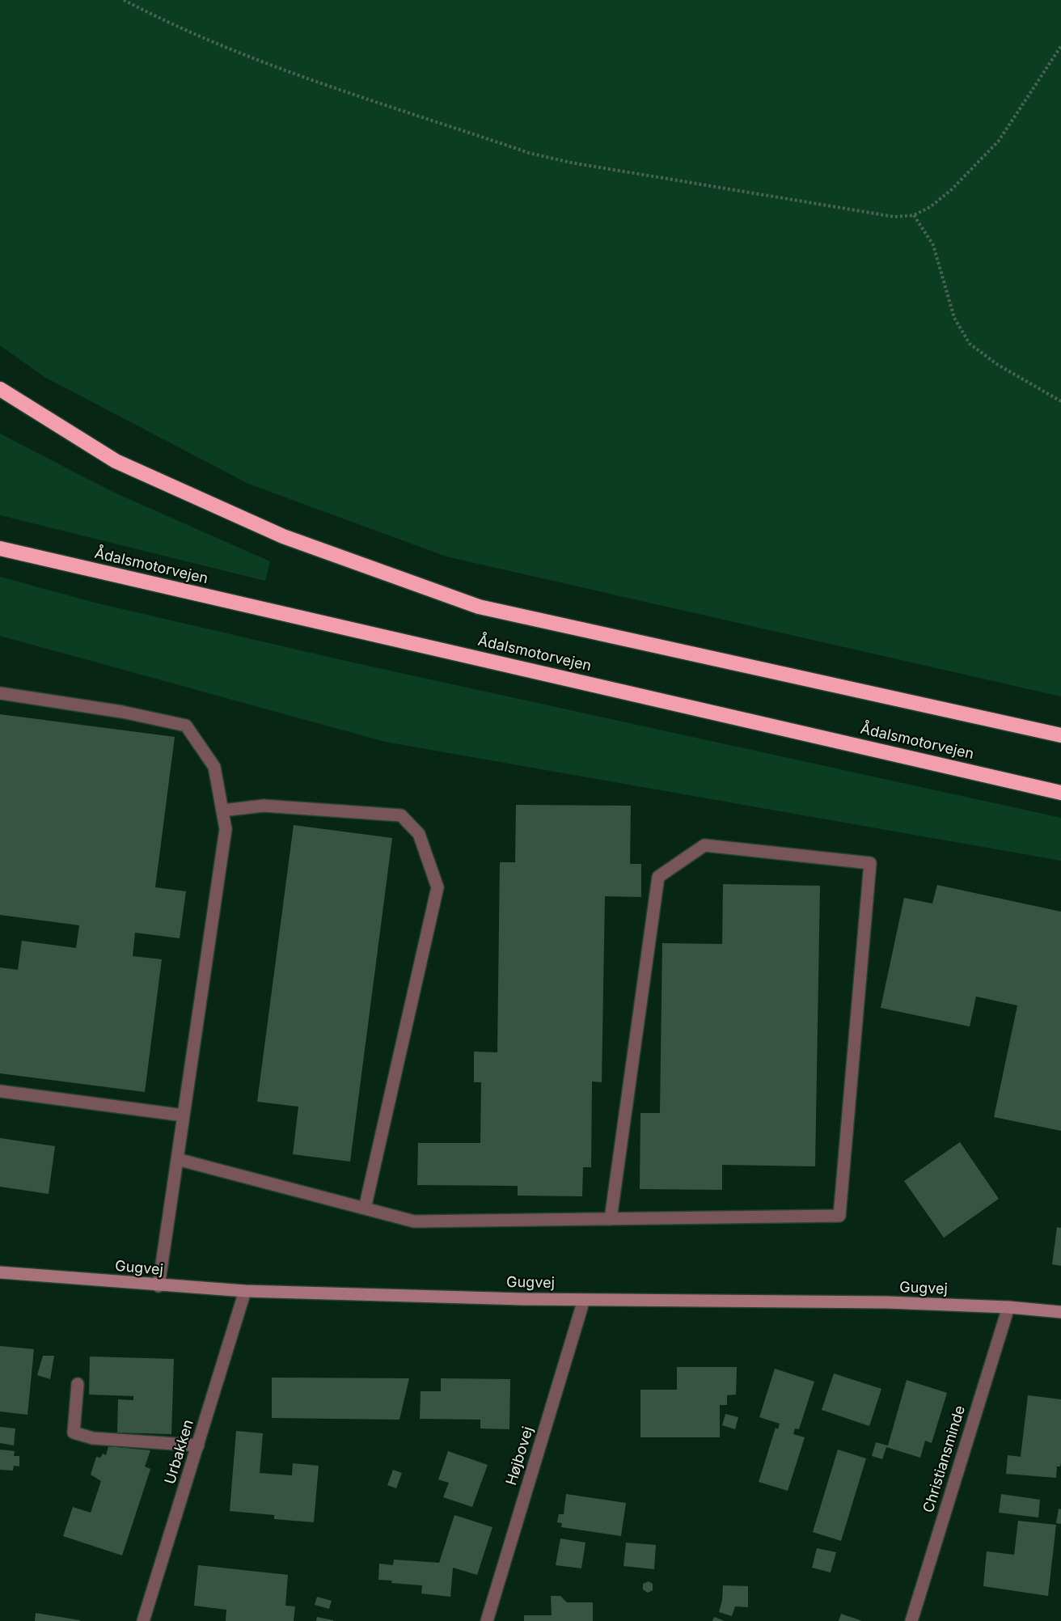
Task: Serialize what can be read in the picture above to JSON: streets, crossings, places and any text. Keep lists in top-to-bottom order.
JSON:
{
  "streets": {
    "highway": ["Ådalsmotorvejen"],
    "street": [
      "Gugvej",
      "Urbakken",
      "Højbovej",
      "Christiansminde"
    ]
  },
  "crossings": [
    ["Gugvej", "Urbakken"],
    ["Gugvej", "Højbovej"],
    ["Gugvej", "Christiansminde"]
  ]
}
